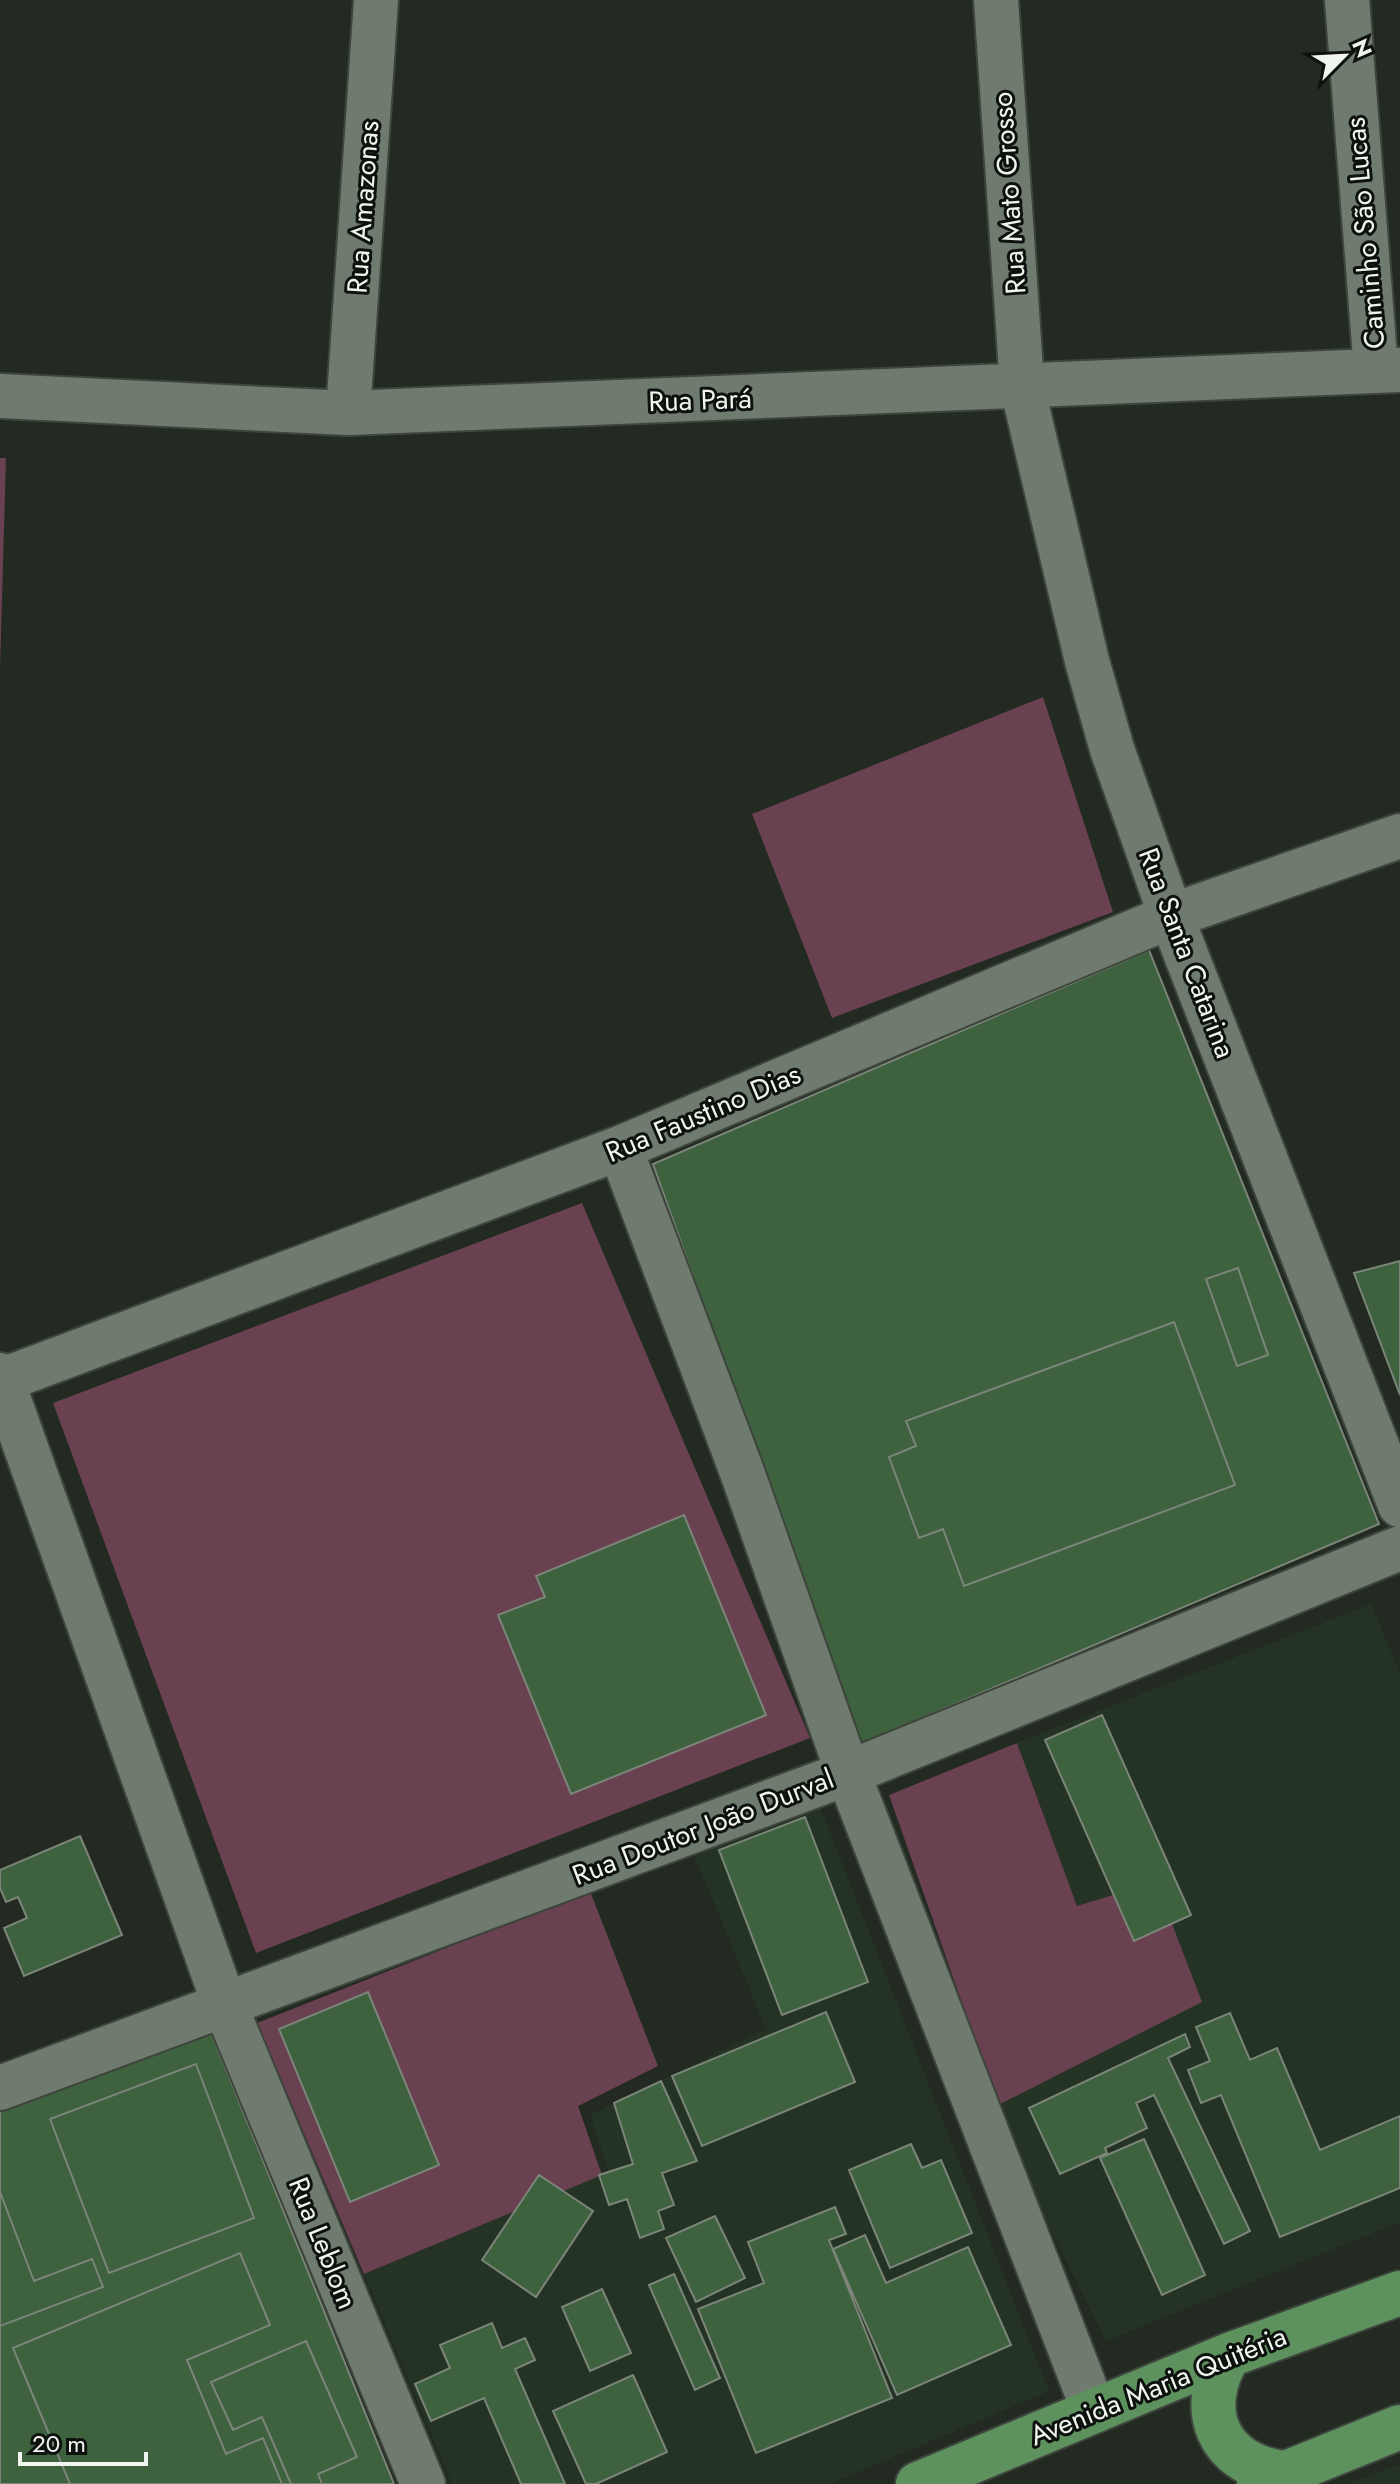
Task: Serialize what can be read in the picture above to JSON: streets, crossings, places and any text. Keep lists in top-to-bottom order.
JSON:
{
  "streets": {
    "main road": ["Avenida Maria Quitéria"],
    "street": [
      "Rua Mato Grosso",
      "Rua Amazonas",
      "Caminho São Lucas",
      "Rua Pará",
      "Rua Santa Catarina",
      "Rua Faustino Dias",
      "Rua Doutor João Durval",
      "Rua Leblom"
    ]
  },
  "crossings": [
    ["Rua Mato Grosso", "Rua Pará"],
    ["Rua Mato Grosso", "Rua Santa Catarina"],
    ["Rua Amazonas", "Rua Pará"],
    ["Caminho São Lucas", "Rua Pará"],
    ["Rua Pará", "Rua Santa Catarina"],
    ["Rua Santa Catarina", "Rua Faustino Dias"],
    ["Rua Faustino Dias", "Rua Leblom"],
    ["Rua Doutor João Durval", "Rua Leblom"]
  ],
  "scale_bar": "20 m",
  "north": "top right"
}
